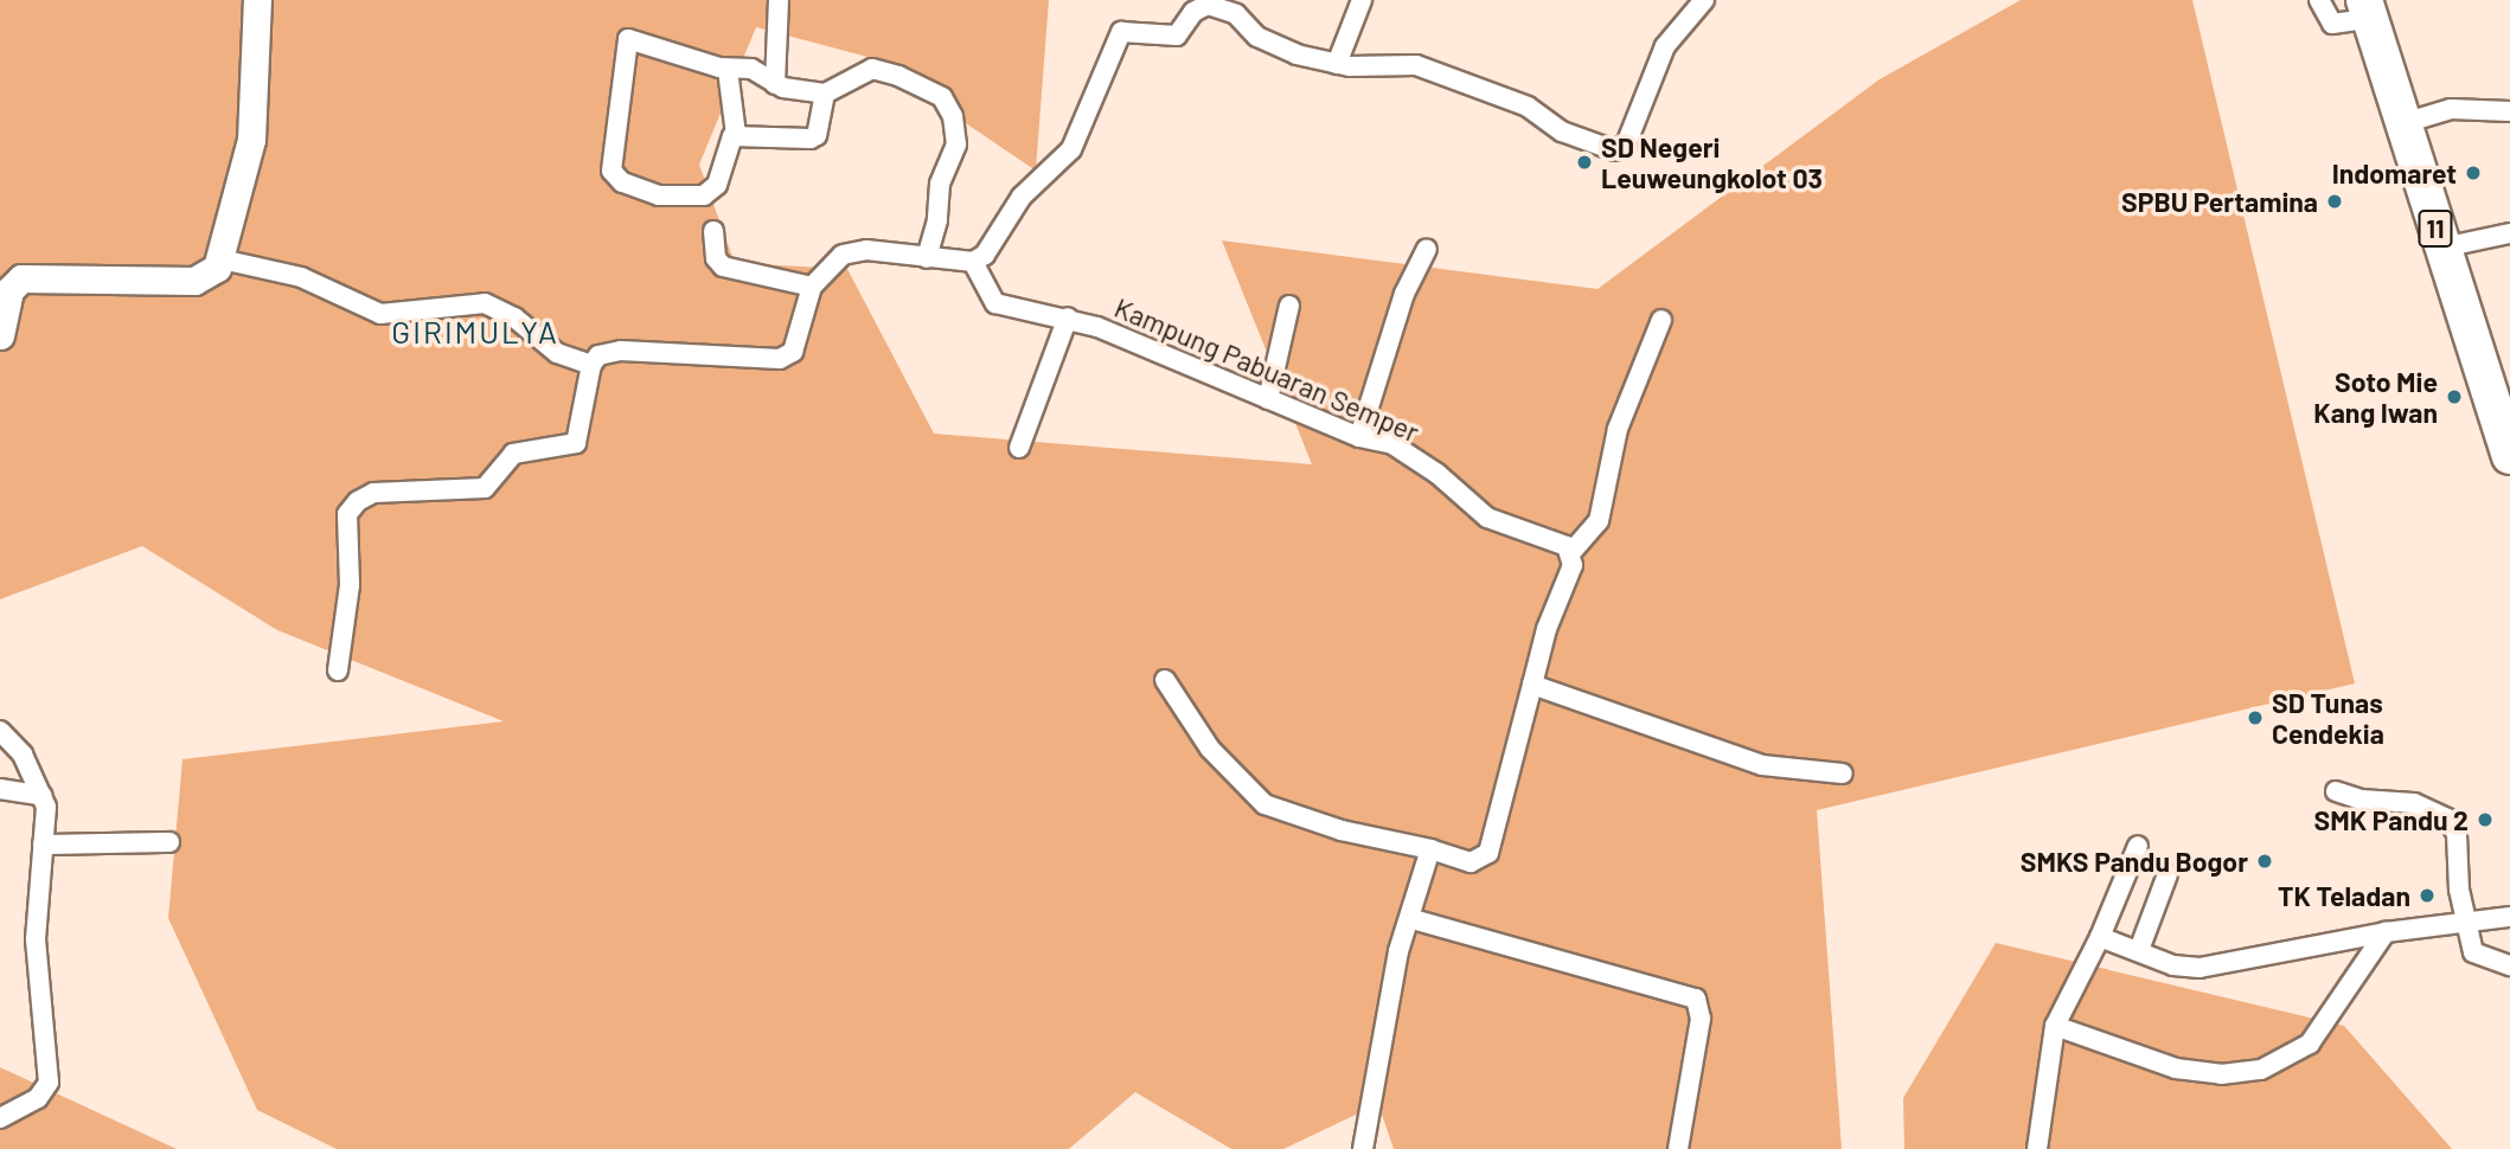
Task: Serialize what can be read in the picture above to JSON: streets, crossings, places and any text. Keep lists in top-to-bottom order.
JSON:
{
  "streets": {
    "highway": ["11"],
    "street": ["Kampung Pabuaran Semper"]
  },
  "districts": ["GIRIMULYA"],
  "places": [
    "SD Negeri Leuweungkolot 03",
    "Indomaret",
    "SPBU Pertamina",
    "Soto Mie Kang Iwan",
    "SD Tunas Cendekia",
    "SMK Pandu 2",
    "SMKS Pandu Bogor",
    "TK Teladan"
  ]
}
